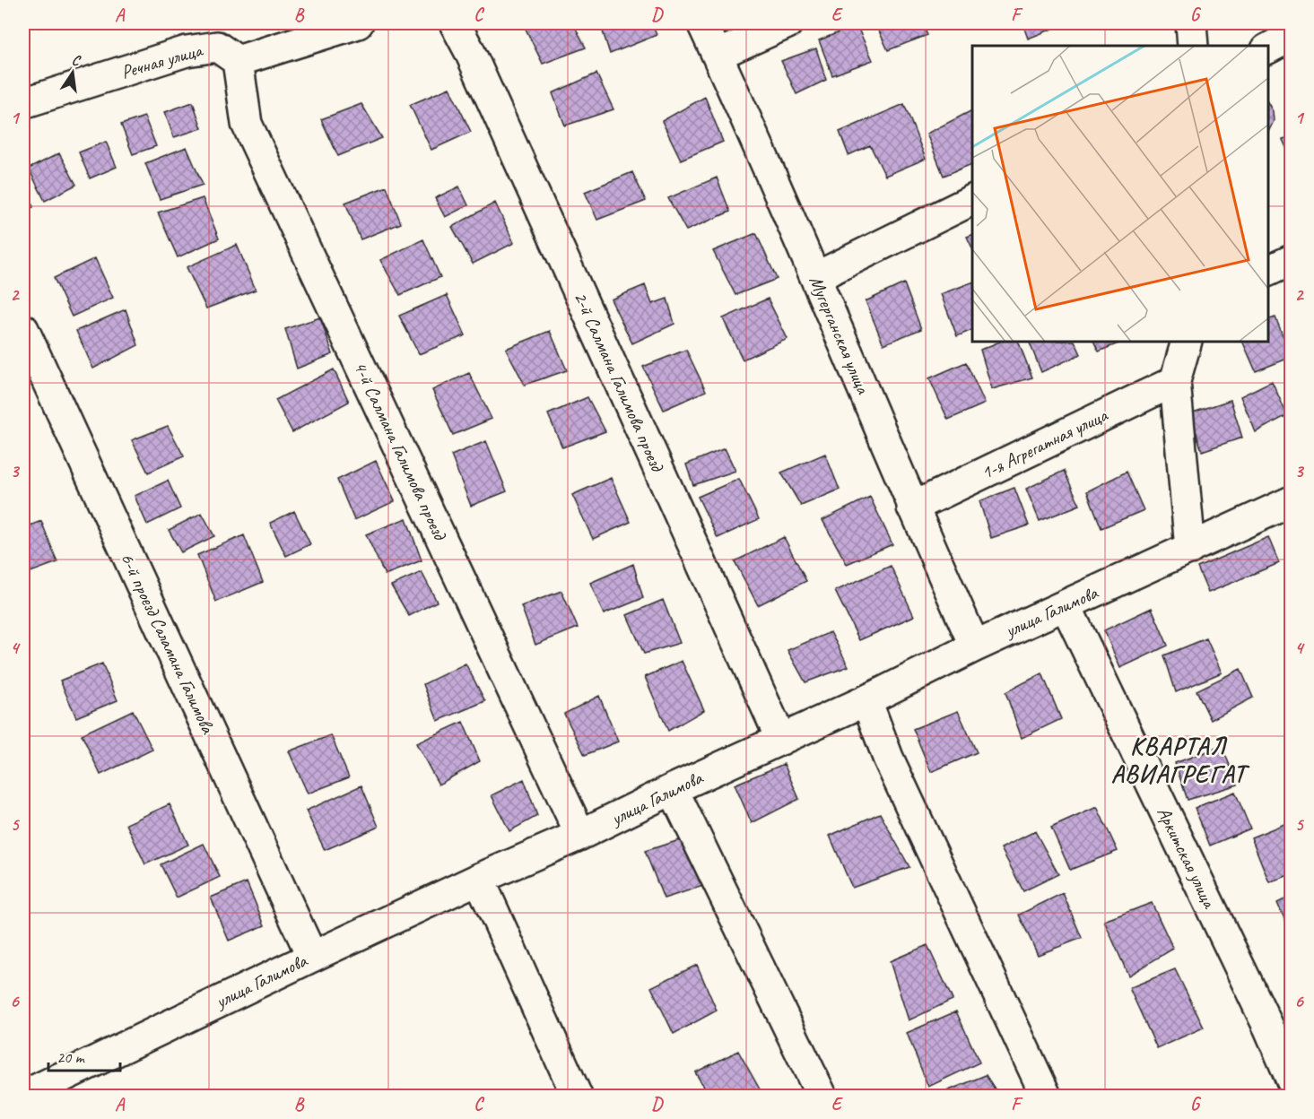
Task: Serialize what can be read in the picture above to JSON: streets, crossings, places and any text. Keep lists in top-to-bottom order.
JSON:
{
  "streets": {
    "street": [
      "Речная улица",
      "Мугерганская улица",
      "2-й Салмана Галимова проезд",
      "1-я Агрегатная улица",
      "4-й Салмана Галимова проезд",
      "улица Галимова",
      "6-й проезд Саламана Галимова",
      "Аркитская улица"
    ]
  },
  "crossings": [
    ["Речная улица", "4-й Салмана Галимова проезд"],
    ["Мугерганская улица", "1-я Агрегатная улица"],
    ["Мугерганская улица", "улица Галимова"],
    ["2-й Салмана Галимова проезд", "улица Галимова"],
    ["4-й Салмана Галимова проезд", "улица Галимова"],
    ["улица Галимова", "6-й проезд Саламана Галимова"],
    ["улица Галимова", "Аркитская улица"]
  ],
  "districts": ["КВАРТАЛ АВИАГРЕГАТ"],
  "scale_bar": "20 m",
  "north": "top",
  "grid": {
    "columns": [
      "A",
      "B",
      "C",
      "D",
      "E",
      "F",
      "G"
    ],
    "rows": [
      "1",
      "2",
      "3",
      "4",
      "5",
      "6"
    ]
  }
}
